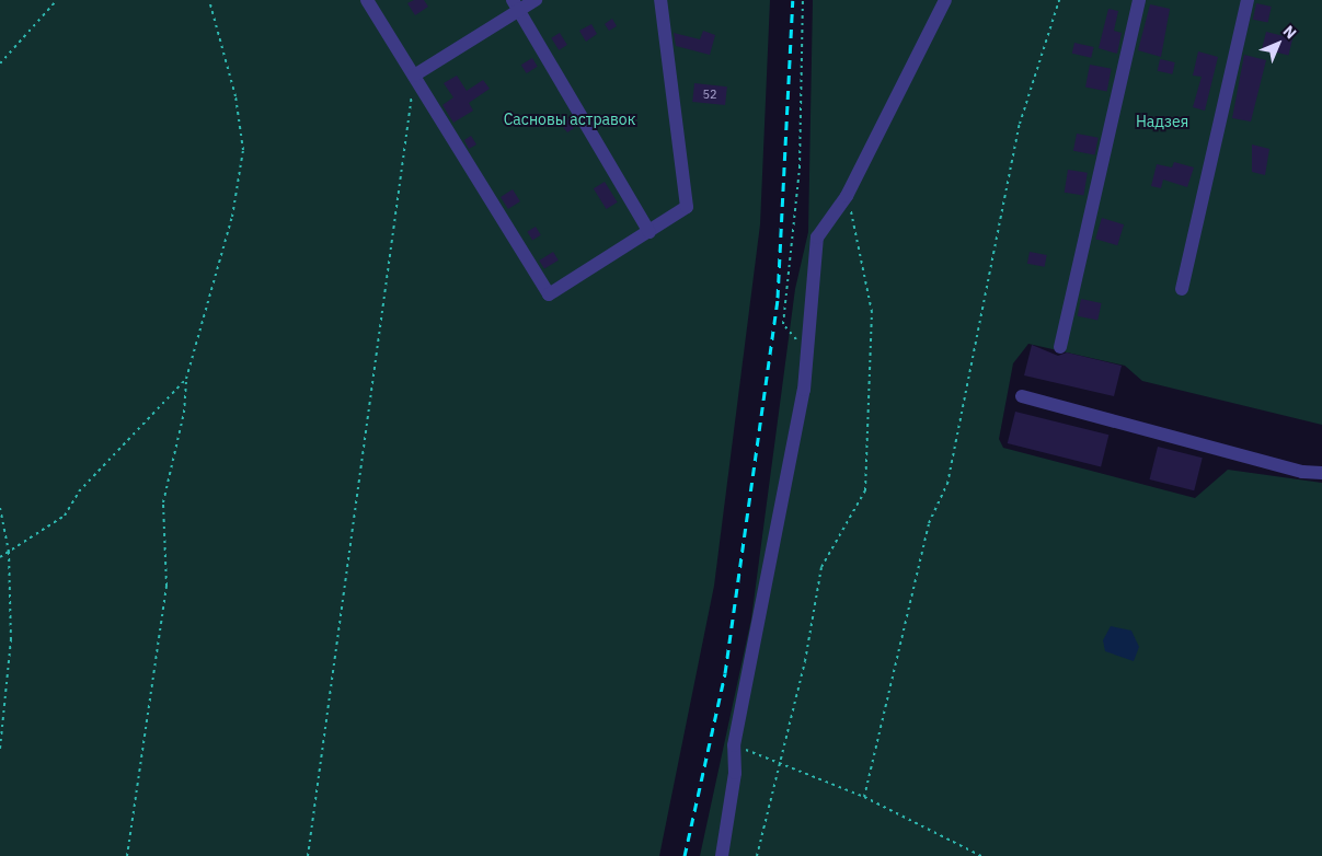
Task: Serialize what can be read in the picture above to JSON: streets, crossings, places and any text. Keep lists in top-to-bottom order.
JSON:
{
  "parks": ["Сасновы астравок", "Надзея"],
  "house_numbers": ["52"],
  "north": "top right"
}
